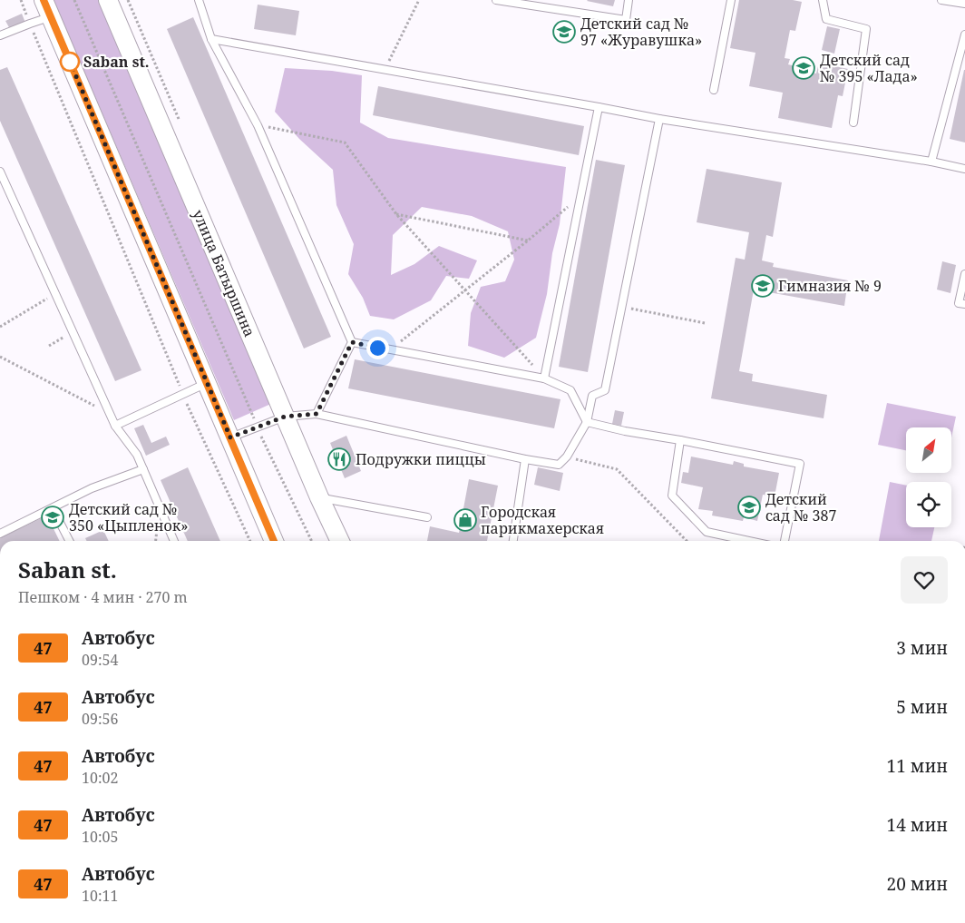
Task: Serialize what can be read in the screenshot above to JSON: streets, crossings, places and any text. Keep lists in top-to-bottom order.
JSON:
{
  "streets": {
    "street": ["улица Батыршина"]
  },
  "places": {
    "school or university": [
      "Детский сад № 97 «Журавушка»",
      "Детский сад № 395 «Лада»",
      "Гимназия № 9",
      "Детский сад № 387",
      "Детский сад № 350 «Цыпленок»"
    ],
    "other": ["Saban st."],
    "restaurant": ["Подружки пиццы"],
    "shop": ["Городская парикмахерская"]
  },
  "lines": ["bus line 47"],
  "north": "top right",
  "page": {
    "heading": ["Saban st.", "Пешком · 4 мин · 270 m"],
    "list": [
      {
        "mark": "47",
        "name": "Автобус",
        "note": "09:54",
        "value": "3 мин"
      },
      {
        "mark": "47",
        "name": "Автобус",
        "note": "09:56",
        "value": "5 мин"
      },
      {
        "mark": "47",
        "name": "Автобус",
        "note": "10:02",
        "value": "11 мин"
      },
      {
        "mark": "47",
        "name": "Автобус",
        "note": "10:05",
        "value": "14 мин"
      },
      {
        "mark": "47",
        "name": "Автобус",
        "note": "10:11",
        "value": "20 мин"
      }
    ]
  }
}
